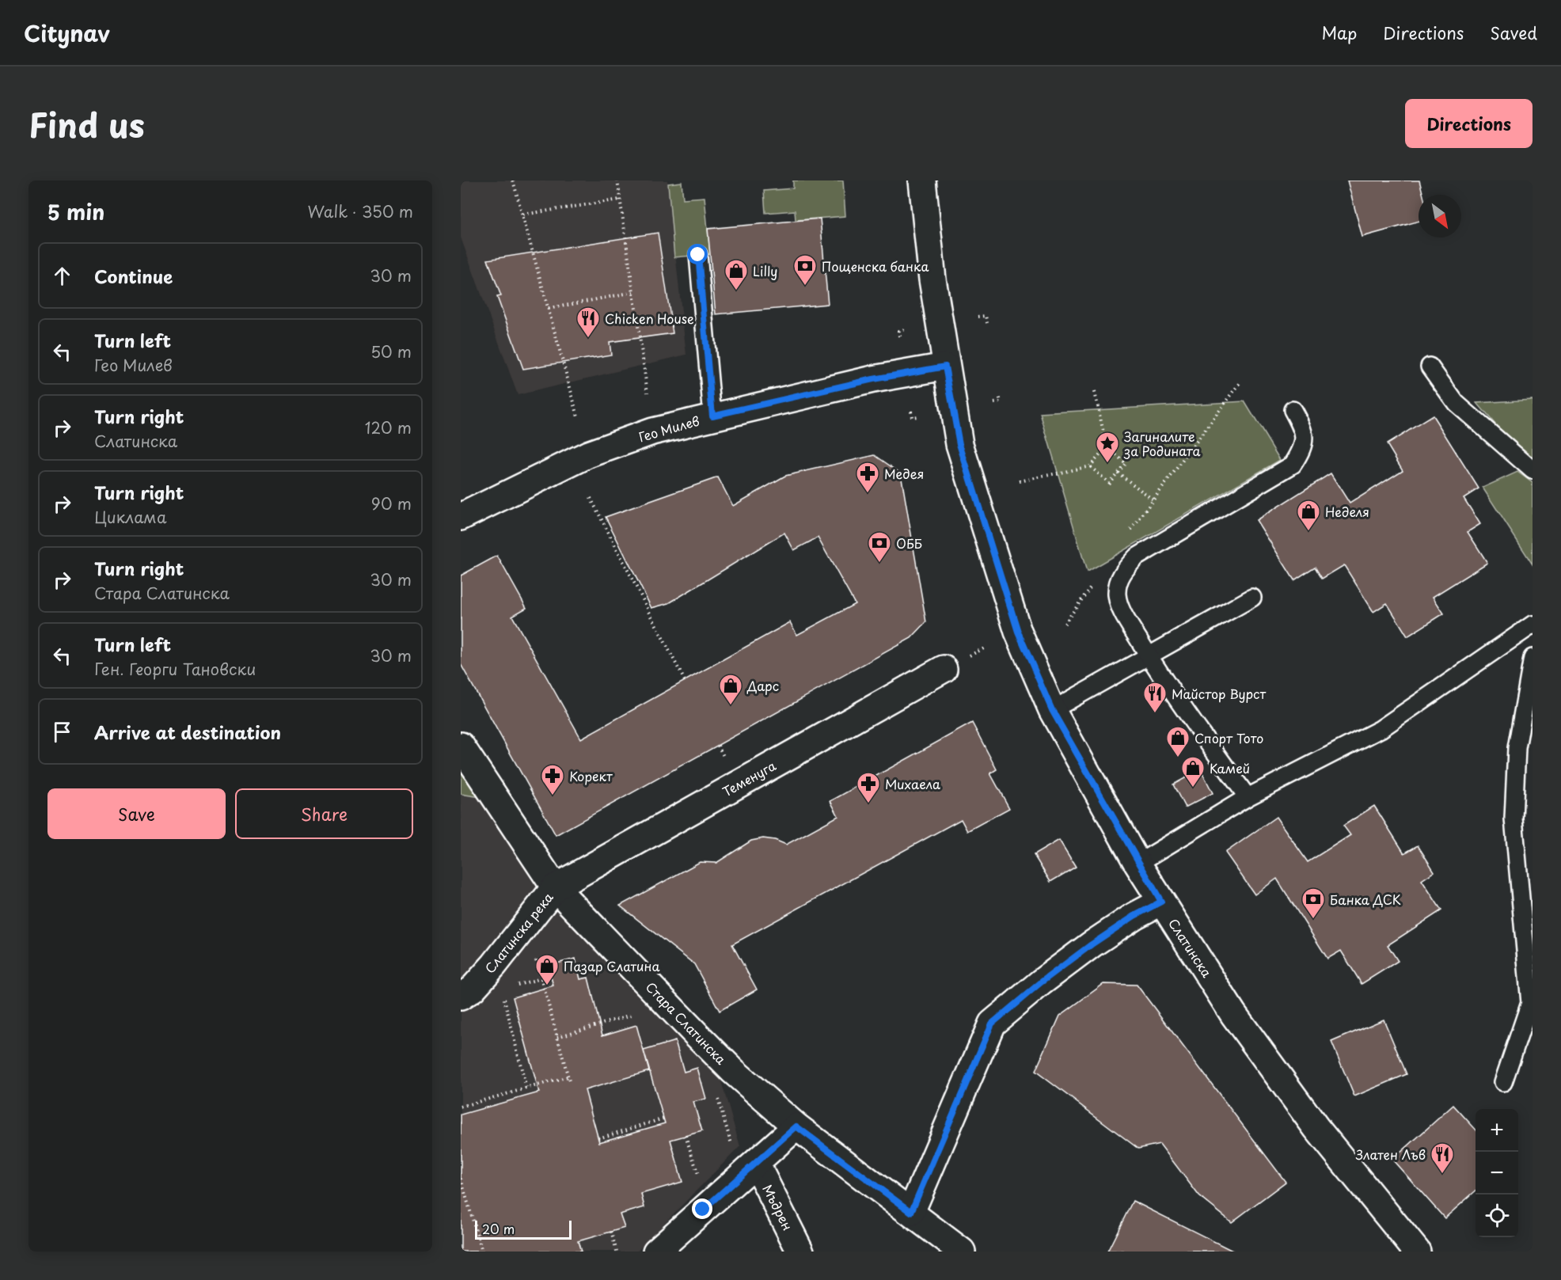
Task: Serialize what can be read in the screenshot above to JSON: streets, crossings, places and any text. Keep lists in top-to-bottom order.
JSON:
{
  "streets": {
    "street": [
      "Гео Милев",
      "Теменуга",
      "Слатинска река",
      "Слатинска",
      "Стара Слатинска",
      "Мъдрен"
    ]
  },
  "crossings": [
    ["Гео Милев", "Слатинска"],
    ["Теменуга", "Слатинска река"],
    ["Теменуга", "Стара Слатинска"],
    ["Слатинска река", "Стара Слатинска"]
  ],
  "places": {
    "bank": ["Пощенска банка", "ОББ", "Банка ДСК"],
    "shop": [
      "Lilly",
      "Неделя",
      "Дарс",
      "Спорт Тото",
      "Камей",
      "Пазар Слатина"
    ],
    "restaurant": ["Chicken House", "Майстор Вурст", "Златен Лъв"],
    "place": ["Загиналите за Родината"],
    "pharmacy": ["Медея", "Корект", "Михаела"]
  },
  "scale_bar": "20 m",
  "north": "bottom right",
  "page": {
    "header": "Citynav",
    "nav": ["Map", "Directions", "Saved"],
    "title": "Find us",
    "buttons": [
      "Directions",
      ["Save", "Share"]
    ],
    "heading": ["5 min", "Walk · 350 m"],
    "list": [
      ["Continue", "30 m"],
      ["Turn left", "Гео Милев", "50 m"],
      ["Turn right", "Слатинска", "120 m"],
      ["Turn right", "Циклама", "90 m"],
      ["Turn right", "Стара Слатинска", "30 m"],
      ["Turn left", "Ген. Георги Тановски", "30 m"],
      "Arrive at destination"
    ],
    "map_buttons": ["+", "−"],
    "scale": "20 m"
  }
}
